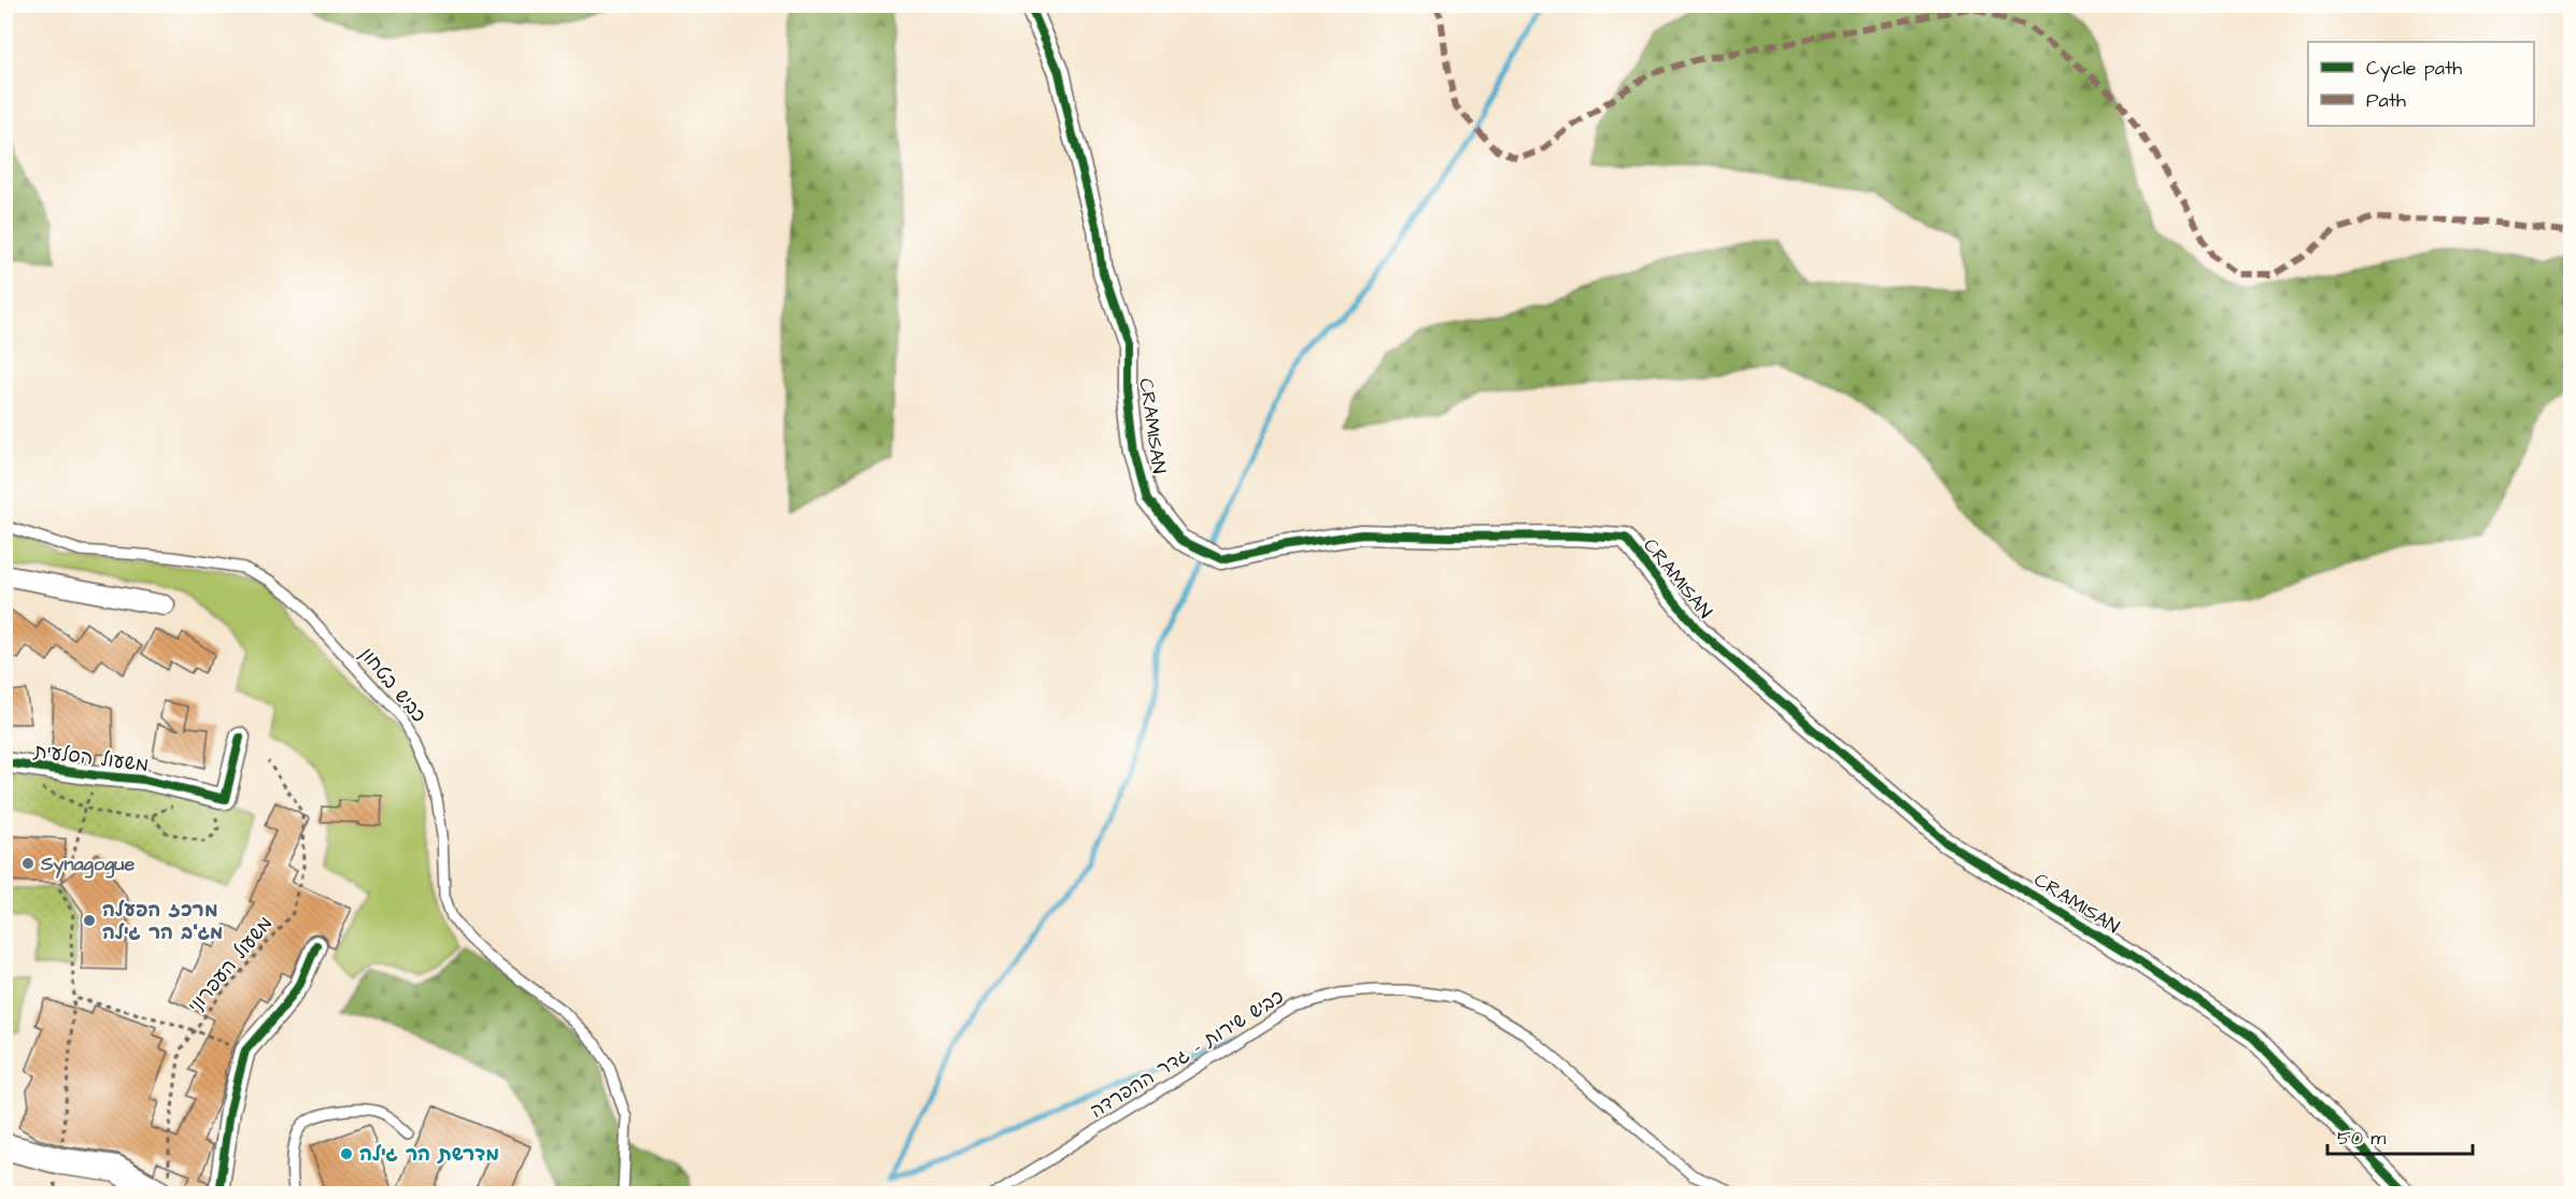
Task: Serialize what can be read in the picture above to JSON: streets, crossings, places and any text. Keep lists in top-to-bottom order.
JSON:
{
  "streets": {
    "street": ["CRAMISAN", "משעול הסלעית"],
    "lane": ["כביש בטחון", "כביש שירות - גדר ההפרדה"],
    "path": ["משעול העפרוני"]
  },
  "places": ["Synagogue", "מרכז הפעלה מג\"ב הר גילה", "מדרשת הר גילה"],
  "legend": ["Cycle path", "Path"],
  "scale_bar": "50 m"
}
